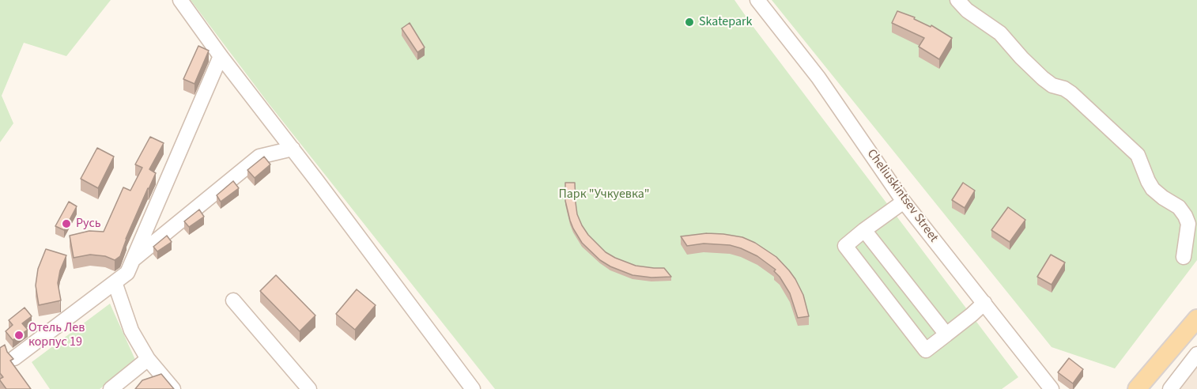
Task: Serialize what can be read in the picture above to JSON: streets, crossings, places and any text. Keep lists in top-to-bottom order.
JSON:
{
  "streets": {
    "street": ["Cheliuskintsev Street"]
  },
  "parks": ["Парк \"Учкуевка\""],
  "places": ["Skatepark", "Русь", "Отель Лев корпус 19"]
}
